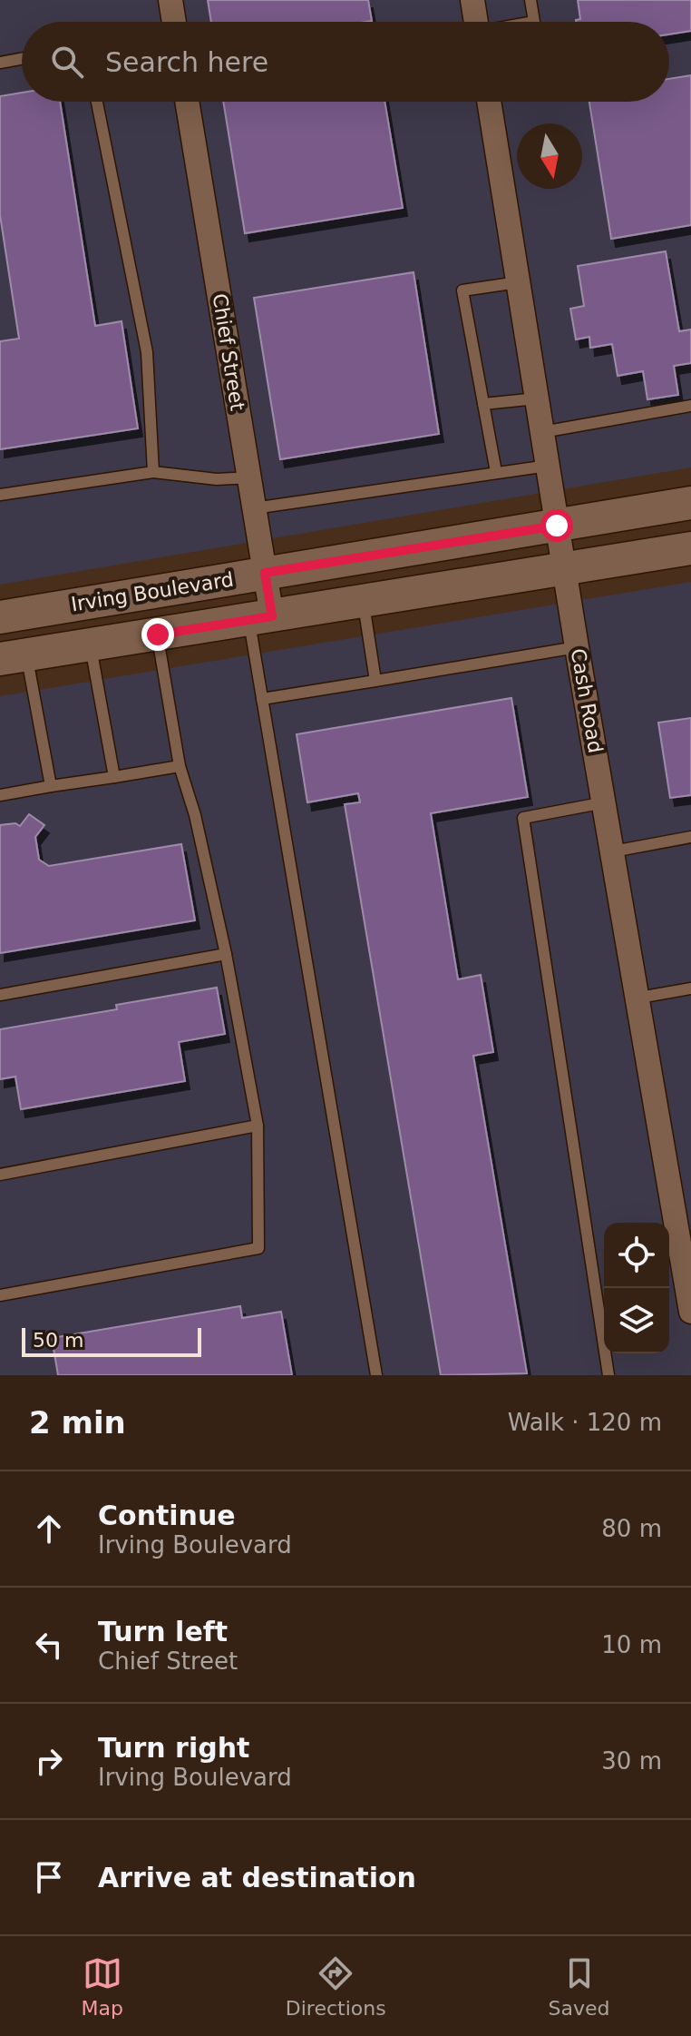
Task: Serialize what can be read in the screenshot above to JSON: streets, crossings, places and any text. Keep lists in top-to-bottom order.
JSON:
{
  "streets": {
    "main road": ["Irving Boulevard"],
    "street": ["Chief Street", "Cash Road"]
  },
  "crossings": [
    ["Chief Street", "Irving Boulevard"],
    ["Irving Boulevard", "Cash Road"]
  ],
  "scale_bar": "50 m",
  "north": "bottom",
  "page": {
    "search": "Search here",
    "scale": "50 m",
    "heading": ["2 min", "Walk · 120 m"],
    "list": [
      ["Continue", "Irving Boulevard", "80 m"],
      ["Turn left", "Chief Street", "10 m"],
      ["Turn right", "Irving Boulevard", "30 m"],
      "Arrive at destination"
    ],
    "nav": ["Map", "Directions", "Saved"]
  }
}
